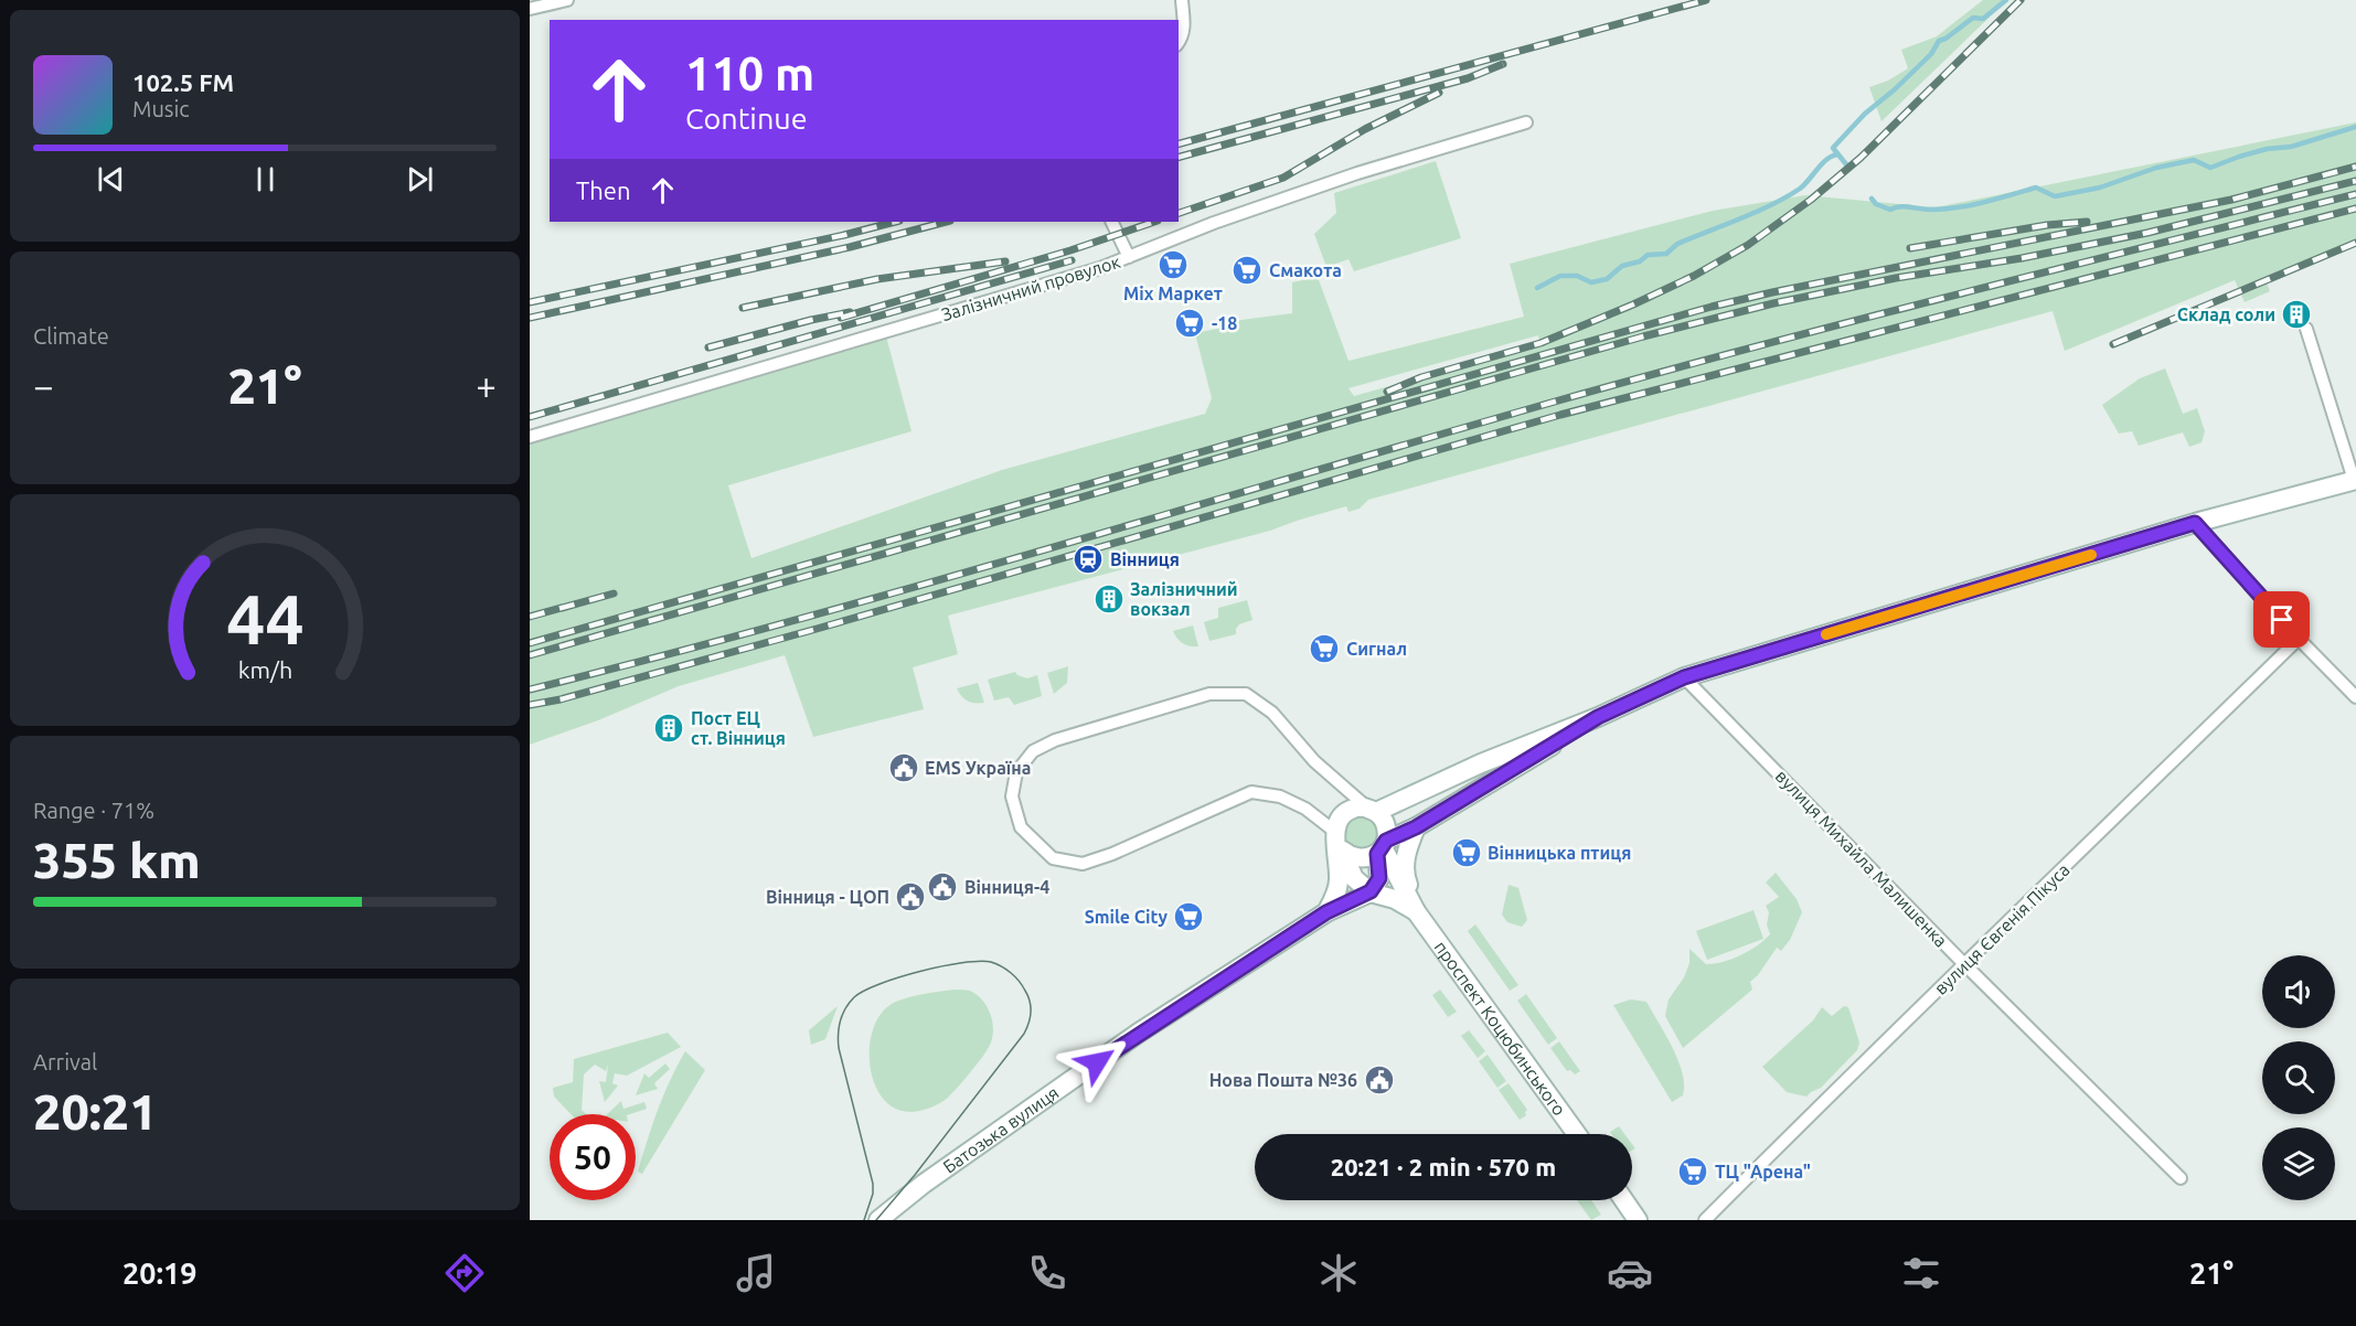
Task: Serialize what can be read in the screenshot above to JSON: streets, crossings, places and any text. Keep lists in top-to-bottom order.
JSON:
{
  "streets": {
    "main road": ["проспект Коцюбинського", "Батозька вулиця"],
    "street": ["Залізничний провулок", "вулиця Михайла Малишенка", "вулиця Євгенія Пікуса"]
  },
  "crossings": [
    ["вулиця Михайла Малишенка", "вулиця Євгенія Пікуса"]
  ],
  "places": {
    "supermarket": [
      "Mix Маркет",
      "Смакота",
      "-18",
      "Сигнал",
      "Вінницька птиця",
      "Smile City",
      "ТЦ \"Арена\""
    ],
    "building": ["Склад соли", "Залізничний вокзал", "Пост ЕЦ ст. Вінниця"],
    "station": ["Вінниця"],
    "public building": [
      "EMS Україна",
      "Вінниця-4",
      "Вінниця - ЦОП",
      "Нова Пошта №36"
    ]
  },
  "page": {
    "turn": ["110 m", "Continue"],
    "song": ["102.5 FM", "Music"],
    "then": "Then",
    "tile": [
      "Climate",
      ["Range · 71%", "355 km"],
      ["Arrival", "20:21"]
    ],
    "heat": ["−", "21°", "+"],
    "limit": "50",
    "trip": "20:21 · 2 min · 570 m",
    "tabs": ["20:19", "21°"],
    "gauge": ["44", "km/h"]
  }
}
